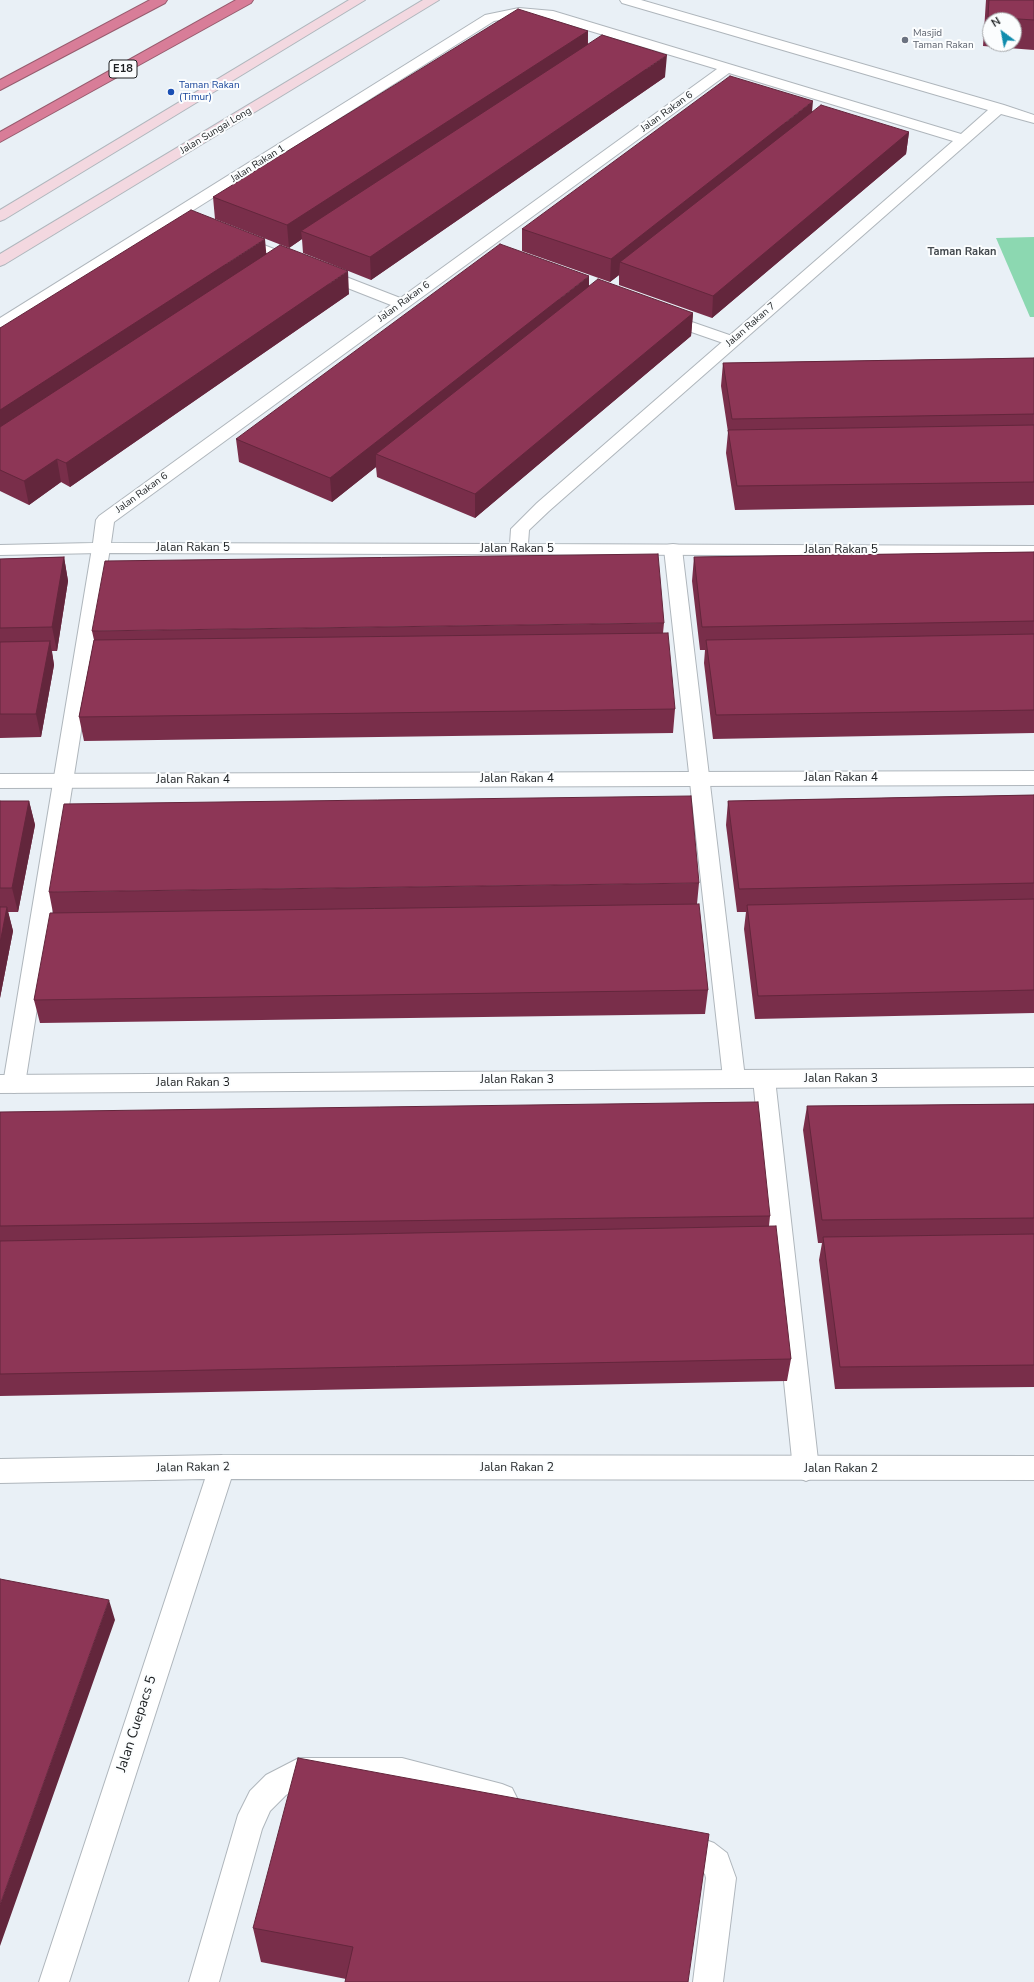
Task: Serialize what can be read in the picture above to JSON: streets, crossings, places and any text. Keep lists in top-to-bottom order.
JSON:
{
  "streets": {
    "highway": ["E18"],
    "street": [
      "Jalan Rakan 6",
      "Jalan Sungai Long",
      "Jalan Rakan 1",
      "Jalan Rakan 7",
      "Jalan Rakan 5",
      "Jalan Rakan 4",
      "Jalan Rakan 3",
      "Jalan Rakan 2",
      "Jalan Cuepacs 5"
    ]
  },
  "crossings": [
    ["Jalan Rakan 6", "Jalan Rakan 1"],
    ["Jalan Rakan 6", "Jalan Rakan 5"],
    ["Jalan Rakan 6", "Jalan Rakan 4"],
    ["Jalan Rakan 6", "Jalan Rakan 3"],
    ["Jalan Rakan 1", "Jalan Rakan 7"],
    ["Jalan Rakan 7", "Jalan Rakan 5"],
    ["Jalan Rakan 2", "Jalan Cuepacs 5"]
  ],
  "districts": ["Taman Rakan"],
  "places": ["Masjid Taman Rakan", "Taman Rakan (Timur)"],
  "north": "top left"
}
